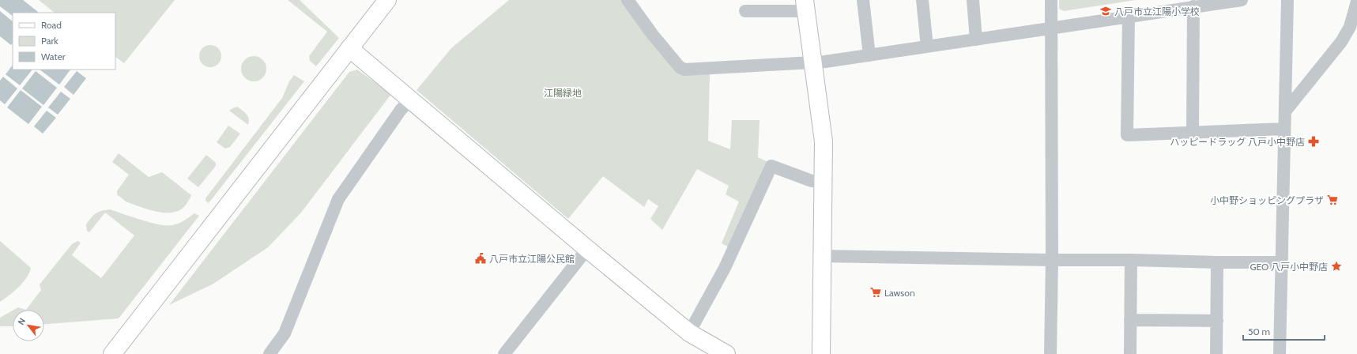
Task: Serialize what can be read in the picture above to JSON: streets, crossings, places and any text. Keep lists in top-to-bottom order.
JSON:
{
  "parks": ["江陽緑地"],
  "places": {
    "school or university": ["八戸市立江陽小学校"],
    "pharmacy": ["ハッピードラッグ 八戸小中野店"],
    "supermarket": ["小中野ショッピングプラザ", "Lawson"],
    "public building": ["八戸市立江陽公民館"],
    "place": ["GEO 八戸小中野店"]
  },
  "legend": ["Road", "Park", "Water"],
  "scale_bar": "50 m",
  "north": "top left"
}
